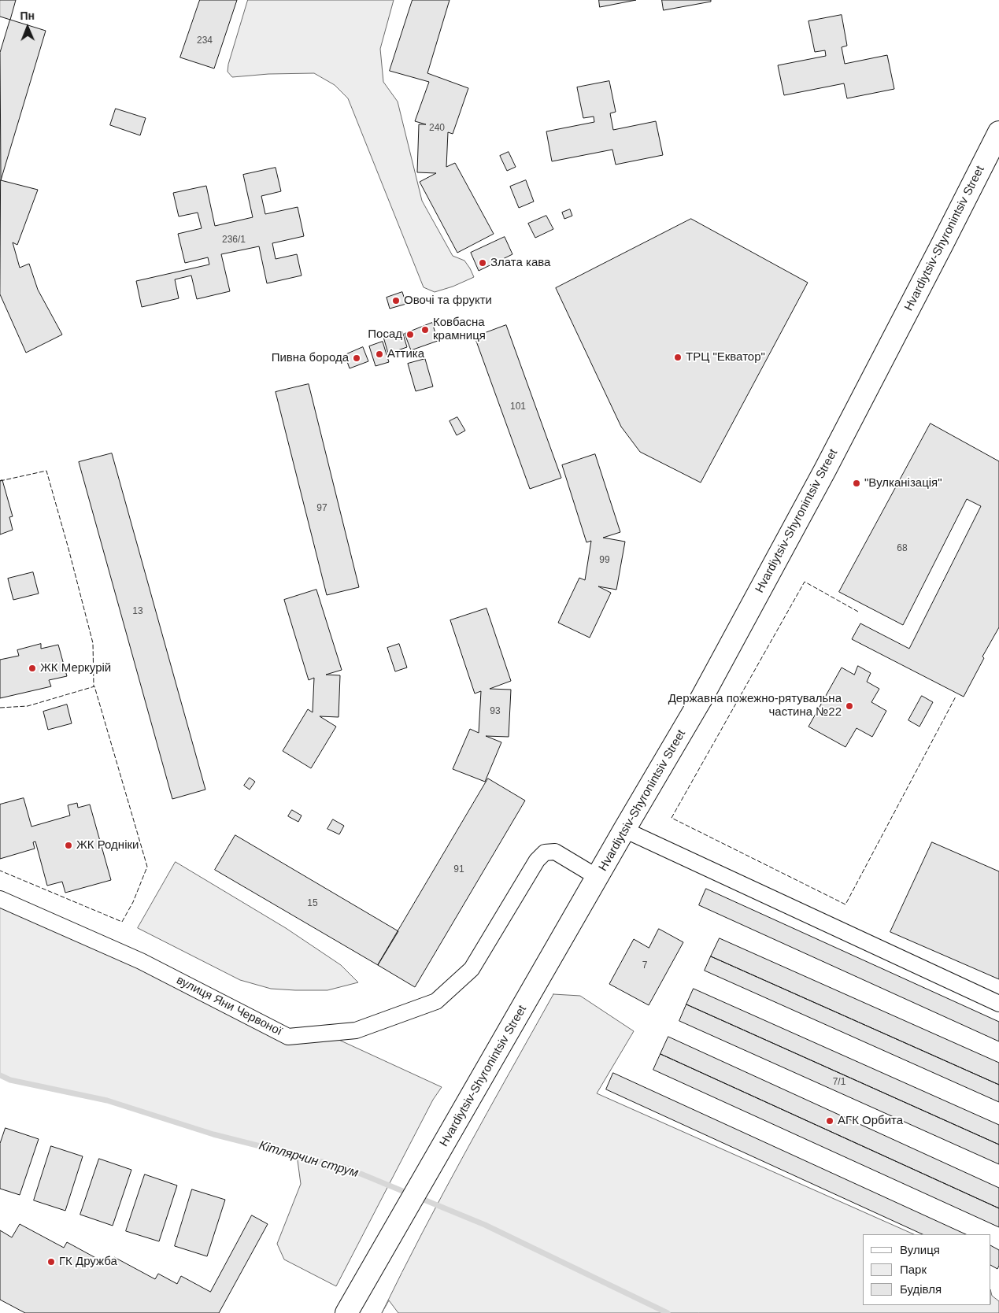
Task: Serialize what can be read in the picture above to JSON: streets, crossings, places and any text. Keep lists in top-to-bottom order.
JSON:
{
  "streets": {
    "main road": ["Hvardiytsiv-Shyronintsiv Street"],
    "street": ["вулиця Яни Червоної"]
  },
  "crossings": [
    ["Hvardiytsiv-Shyronintsiv Street", "вулиця Яни Червоної"]
  ],
  "water": ["Кітлярчин струм"],
  "places": [
    "Злата кава",
    "Овочі та фрукти",
    "Ковбасна крамниця",
    "Посад",
    "Аттика",
    "ТРЦ \"Екватор\"",
    "Пивна борода",
    "\"Вулканізація\"",
    "ЖК Меркурій",
    "Державна пожежно-рятувальна частина №22",
    "ЖК Родніки",
    "АГК Орбита",
    "ГК Дружба"
  ],
  "house_numbers": [
    "234",
    "240",
    "236/1",
    "101",
    "97",
    "68",
    "99",
    "13",
    "93",
    "91",
    "15",
    "7",
    "7/1"
  ],
  "legend": ["Вулиця", "Парк", "Будівля"],
  "north": "top"
}
